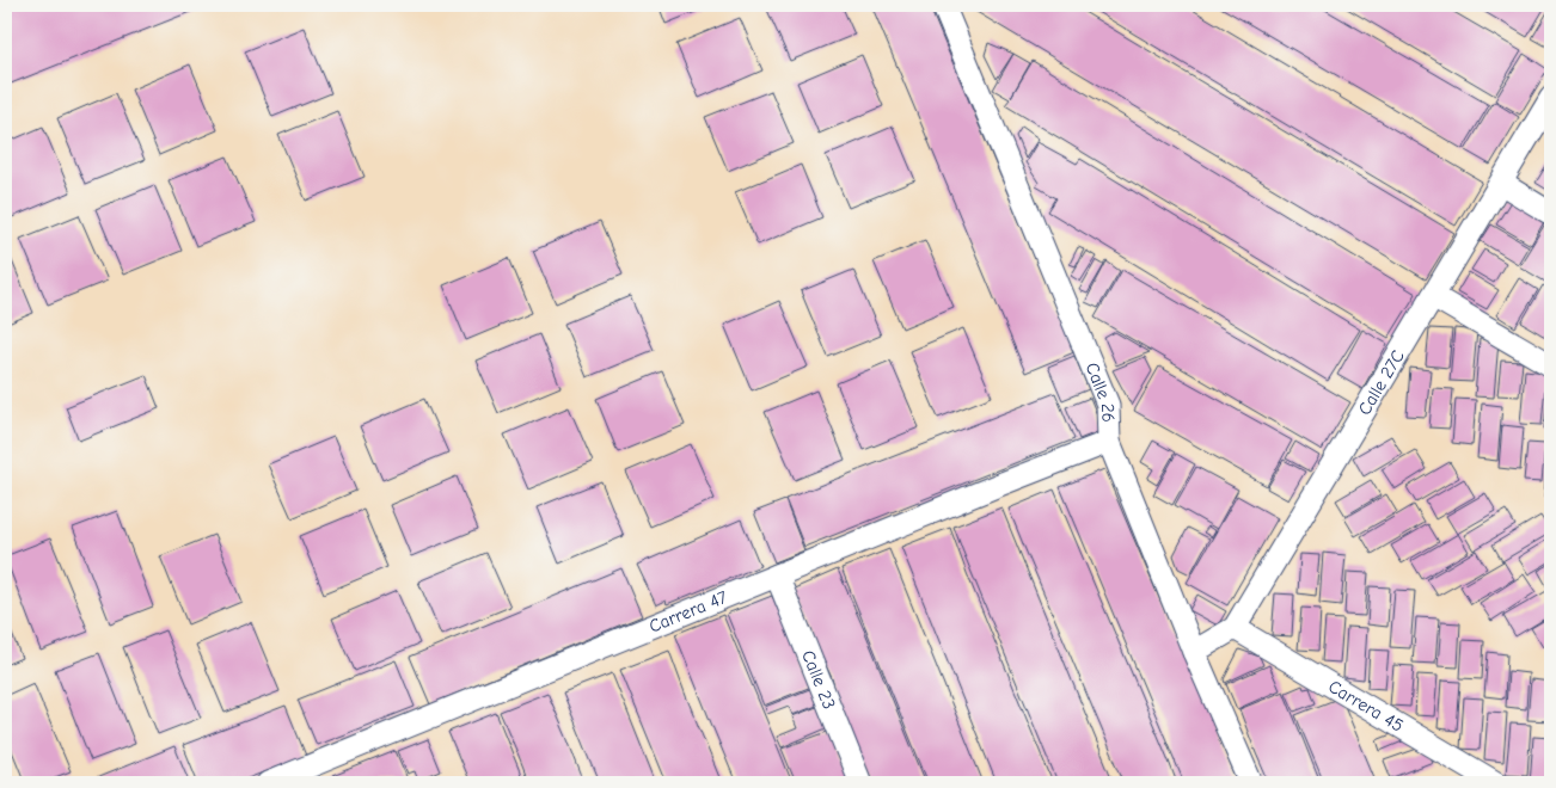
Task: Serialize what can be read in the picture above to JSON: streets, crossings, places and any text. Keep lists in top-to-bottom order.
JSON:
{
  "streets": {
    "street": [
      "Calle 27C",
      "Calle 26",
      "Carrera 47",
      "Calle 23",
      "Carrera 45"
    ]
  },
  "crossings": [
    ["Calle 27C", "Calle 26"],
    ["Calle 27C", "Carrera 45"],
    ["Calle 26", "Carrera 47"],
    ["Carrera 47", "Calle 23"]
  ]
}
